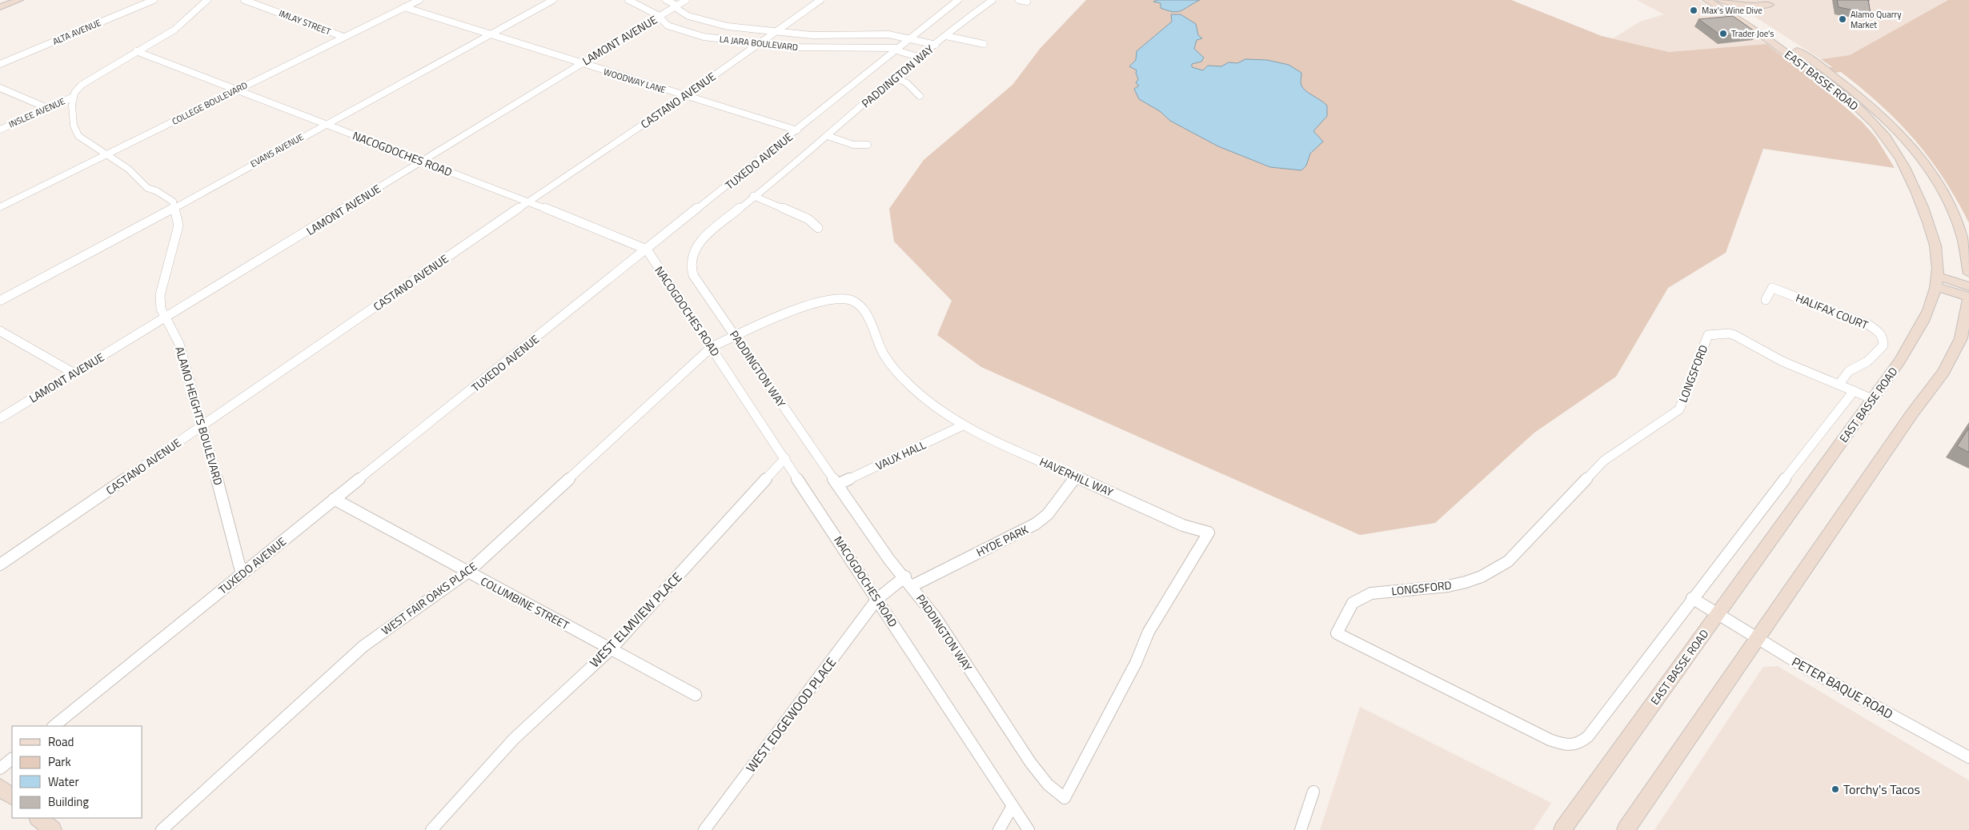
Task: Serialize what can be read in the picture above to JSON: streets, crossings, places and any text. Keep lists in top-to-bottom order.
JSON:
{
  "streets": {
    "main road": ["EAST BASSE ROAD"],
    "street": [
      "IMLAY STREET",
      "ALTA AVENUE",
      "LAMONT AVENUE",
      "LA JARA BOULEVARD",
      "PADDINGTON WAY",
      "WOODWAY LANE",
      "CASTANO AVENUE",
      "COLLEGE BOULEVARD",
      "INSLEE AVENUE",
      "EVANS AVENUE",
      "NACOGDOCHES ROAD",
      "TUXEDO AVENUE",
      "HALIFAX COURT",
      "LONGSFORD",
      "ALAMO HEIGHTS BOULEVARD",
      "VAUX HALL",
      "HAVERHILL WAY",
      "HYDE PARK",
      "WEST FAIR OAKS PLACE",
      "COLUMBINE STREET",
      "WEST ELMVIEW PLACE",
      "PETER BAQUE ROAD",
      "WEST EDGEWOOD PLACE"
    ]
  },
  "crossings": [
    ["IMLAY STREET", "COLLEGE BOULEVARD"],
    ["LAMONT AVENUE", "LA JARA BOULEVARD"],
    ["LAMONT AVENUE", "WOODWAY LANE"],
    ["LAMONT AVENUE", "NACOGDOCHES ROAD"],
    ["LAMONT AVENUE", "ALAMO HEIGHTS BOULEVARD"],
    ["LA JARA BOULEVARD", "PADDINGTON WAY"],
    ["LA JARA BOULEVARD", "CASTANO AVENUE"],
    ["LA JARA BOULEVARD", "TUXEDO AVENUE"],
    ["PADDINGTON WAY", "VAUX HALL"],
    ["PADDINGTON WAY", "HAVERHILL WAY"],
    ["PADDINGTON WAY", "HYDE PARK"],
    ["EAST BASSE ROAD", "LONGSFORD"],
    ["EAST BASSE ROAD", "PETER BAQUE ROAD"],
    ["WOODWAY LANE", "CASTANO AVENUE"],
    ["WOODWAY LANE", "COLLEGE BOULEVARD"],
    ["WOODWAY LANE", "EVANS AVENUE"],
    ["WOODWAY LANE", "TUXEDO AVENUE"],
    ["CASTANO AVENUE", "NACOGDOCHES ROAD"],
    ["CASTANO AVENUE", "ALAMO HEIGHTS BOULEVARD"],
    ["COLLEGE BOULEVARD", "NACOGDOCHES ROAD"],
    ["EVANS AVENUE", "NACOGDOCHES ROAD"],
    ["EVANS AVENUE", "ALAMO HEIGHTS BOULEVARD"],
    ["NACOGDOCHES ROAD", "TUXEDO AVENUE"],
    ["NACOGDOCHES ROAD", "HAVERHILL WAY"],
    ["NACOGDOCHES ROAD", "WEST FAIR OAKS PLACE"],
    ["NACOGDOCHES ROAD", "WEST ELMVIEW PLACE"],
    ["NACOGDOCHES ROAD", "WEST EDGEWOOD PLACE"],
    ["TUXEDO AVENUE", "ALAMO HEIGHTS BOULEVARD"],
    ["TUXEDO AVENUE", "COLUMBINE STREET"],
    ["HALIFAX COURT", "LONGSFORD"],
    ["VAUX HALL", "HAVERHILL WAY"],
    ["HAVERHILL WAY", "HYDE PARK"],
    ["HAVERHILL WAY", "WEST FAIR OAKS PLACE"],
    ["WEST FAIR OAKS PLACE", "COLUMBINE STREET"],
    ["COLUMBINE STREET", "WEST ELMVIEW PLACE"]
  ],
  "places": [
    "Max's Wine Dive",
    "Alamo Quarry Market",
    "Trader Joe's",
    "Torchy's Tacos"
  ],
  "legend": [
    "Road",
    "Park",
    "Water",
    "Building"
  ]
}
